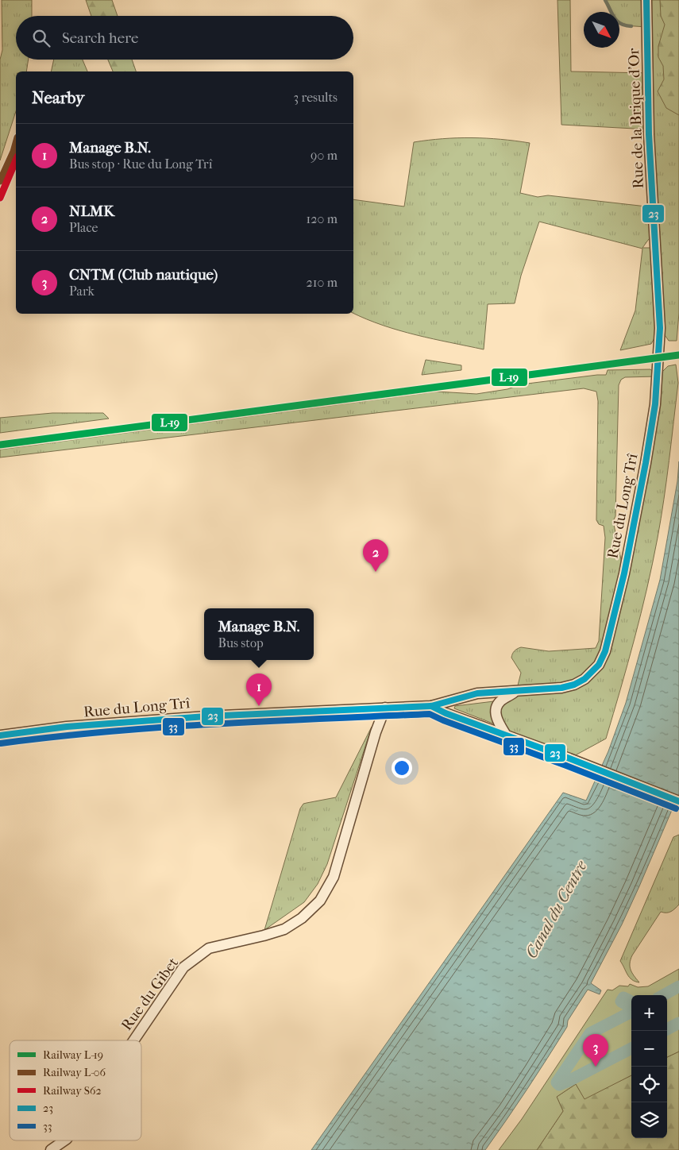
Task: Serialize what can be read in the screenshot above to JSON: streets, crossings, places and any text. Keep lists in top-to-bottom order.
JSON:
{
  "streets": {
    "street": ["Rue de la Brique d'Or", "Rue du Long Trî", "Rue du Gibet"]
  },
  "crossings": [
    ["Rue de la Brique d'Or", "Rue du Long Trî"],
    ["Rue du Long Trî", "Rue du Gibet"]
  ],
  "water": ["Canal du Centre"],
  "lines": [
    "transit line 23",
    "rail line L-06",
    "rail line S62",
    "rail line L-19",
    "transit line 33"
  ],
  "legend": [
    "Railway L-19",
    "Railway L-06",
    "Railway S62",
    "23",
    "33"
  ],
  "north": "bottom right",
  "page": {
    "search": "Search here",
    "heading": ["Nearby", "3 results"],
    "list": [
      {
        "mark": "1",
        "name": "Manage B.N.",
        "note": "Bus stop · Rue du Long Trî",
        "value": "90 m"
      },
      {
        "mark": "2",
        "name": "NLMK",
        "note": "Place",
        "value": "120 m"
      },
      {
        "mark": "3",
        "name": "CNTM (Club nautique)",
        "note": "Park",
        "value": "210 m"
      }
    ],
    "pins": ["2", "1", "3"],
    "popup": ["Manage B.N.", "Bus stop"],
    "map_buttons": ["+", "−"]
  }
}
